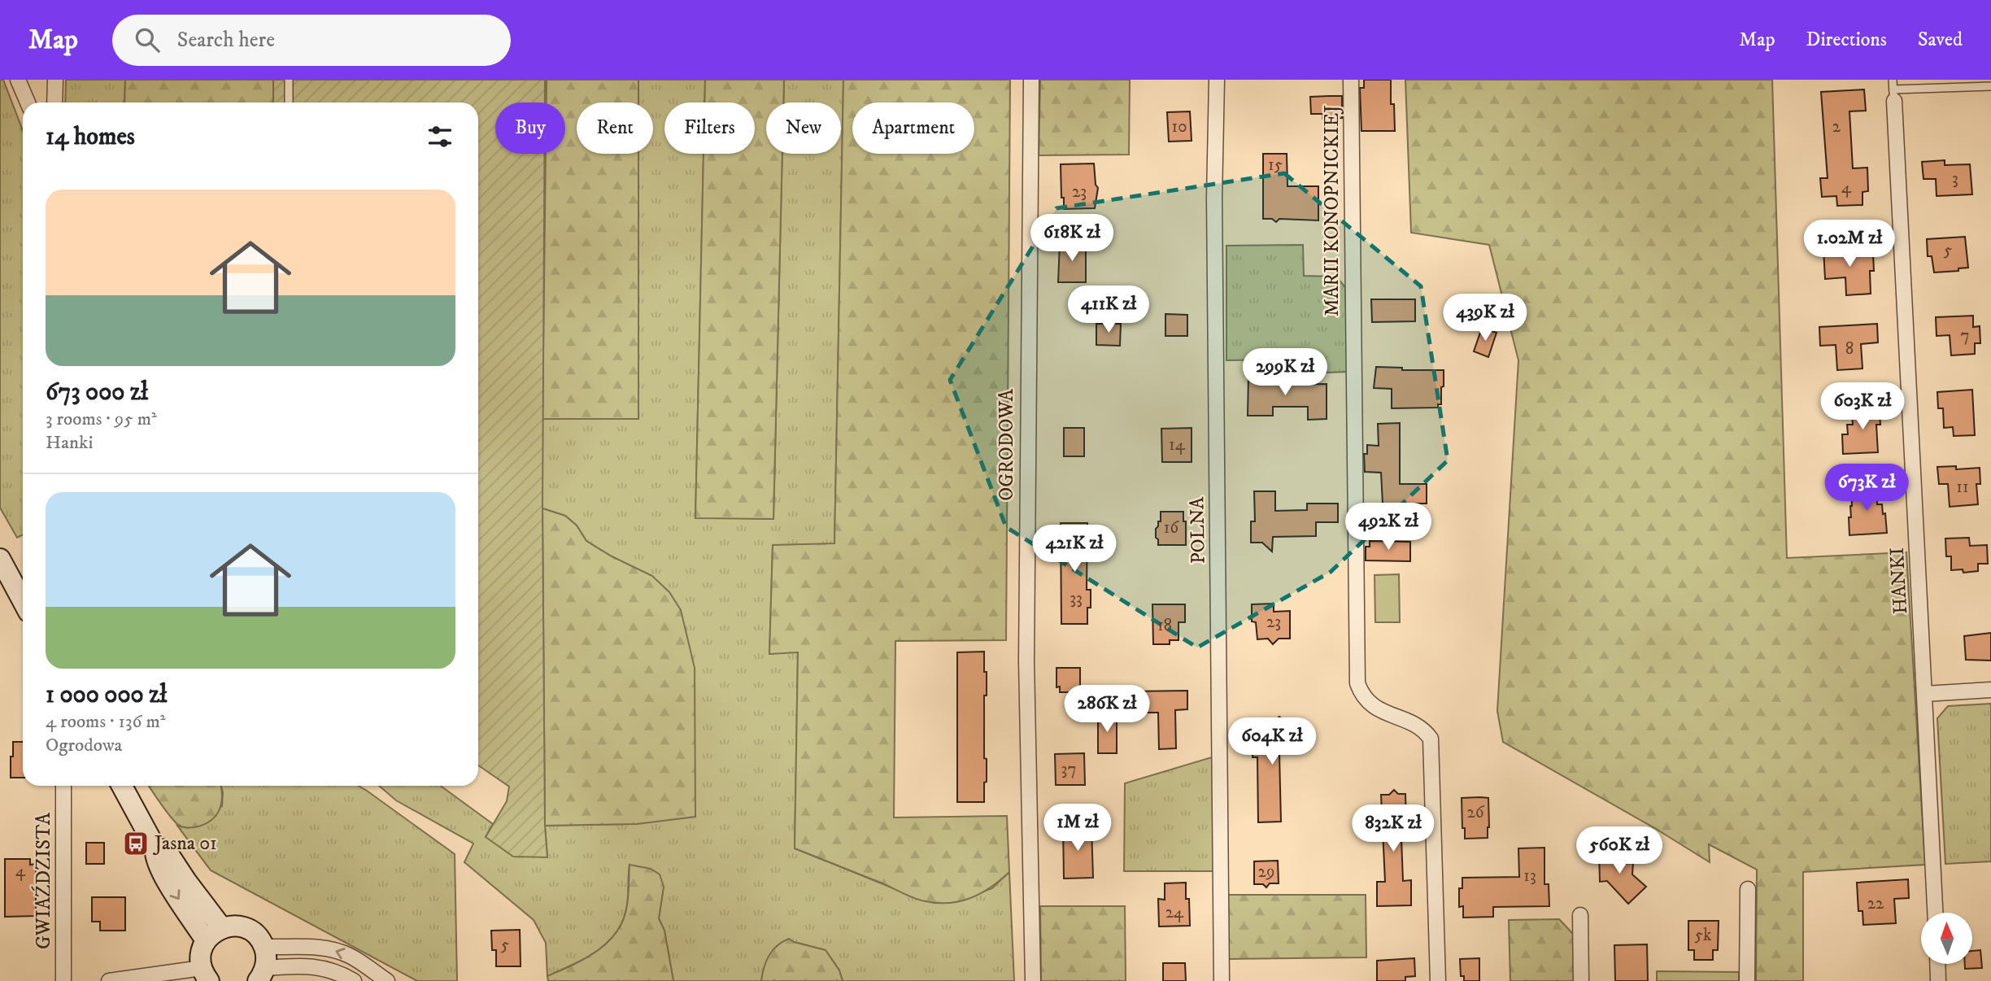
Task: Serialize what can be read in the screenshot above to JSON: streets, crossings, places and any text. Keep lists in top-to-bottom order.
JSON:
{
  "streets": {
    "street": [
      "MARII KONOPNICKIEJ",
      "OGRODOWA",
      "POLNA",
      "HANKI",
      "GWIAŹDZISTA"
    ]
  },
  "places": {
    "bus stop": ["Jasna 01"]
  },
  "house_numbers": [
    "10",
    "2",
    "15",
    "3",
    "4",
    "23",
    "5",
    "7",
    "8",
    "14",
    "11",
    "16",
    "33",
    "23",
    "18",
    "37",
    "26",
    "4",
    "29",
    "13",
    "22",
    "24",
    "5k",
    "5"
  ],
  "north": "top",
  "page": {
    "header": "Map",
    "search": "Search here",
    "nav": ["Map", "Directions", "Saved"],
    "chip": [
      "Buy",
      "Rent",
      "Filters",
      "New",
      "Apartment"
    ],
    "heading": "14 homes",
    "list": [
      {
        "name": "673 000 zł",
        "note": "3 rooms · 95 m² · Hanki"
      },
      {
        "name": "1 000 000 zł",
        "note": "4 rooms · 136 m² · Ogrodowa"
      }
    ],
    "price": [
      "618K zł",
      "1.02M zł",
      "411K zł",
      "439K zł",
      "299K zł",
      "603K zł",
      "673K zł",
      "492K zł",
      "421K zł",
      "286K zł",
      "604K zł",
      "1M zł",
      "832K zł",
      "560K zł"
    ]
  }
}
